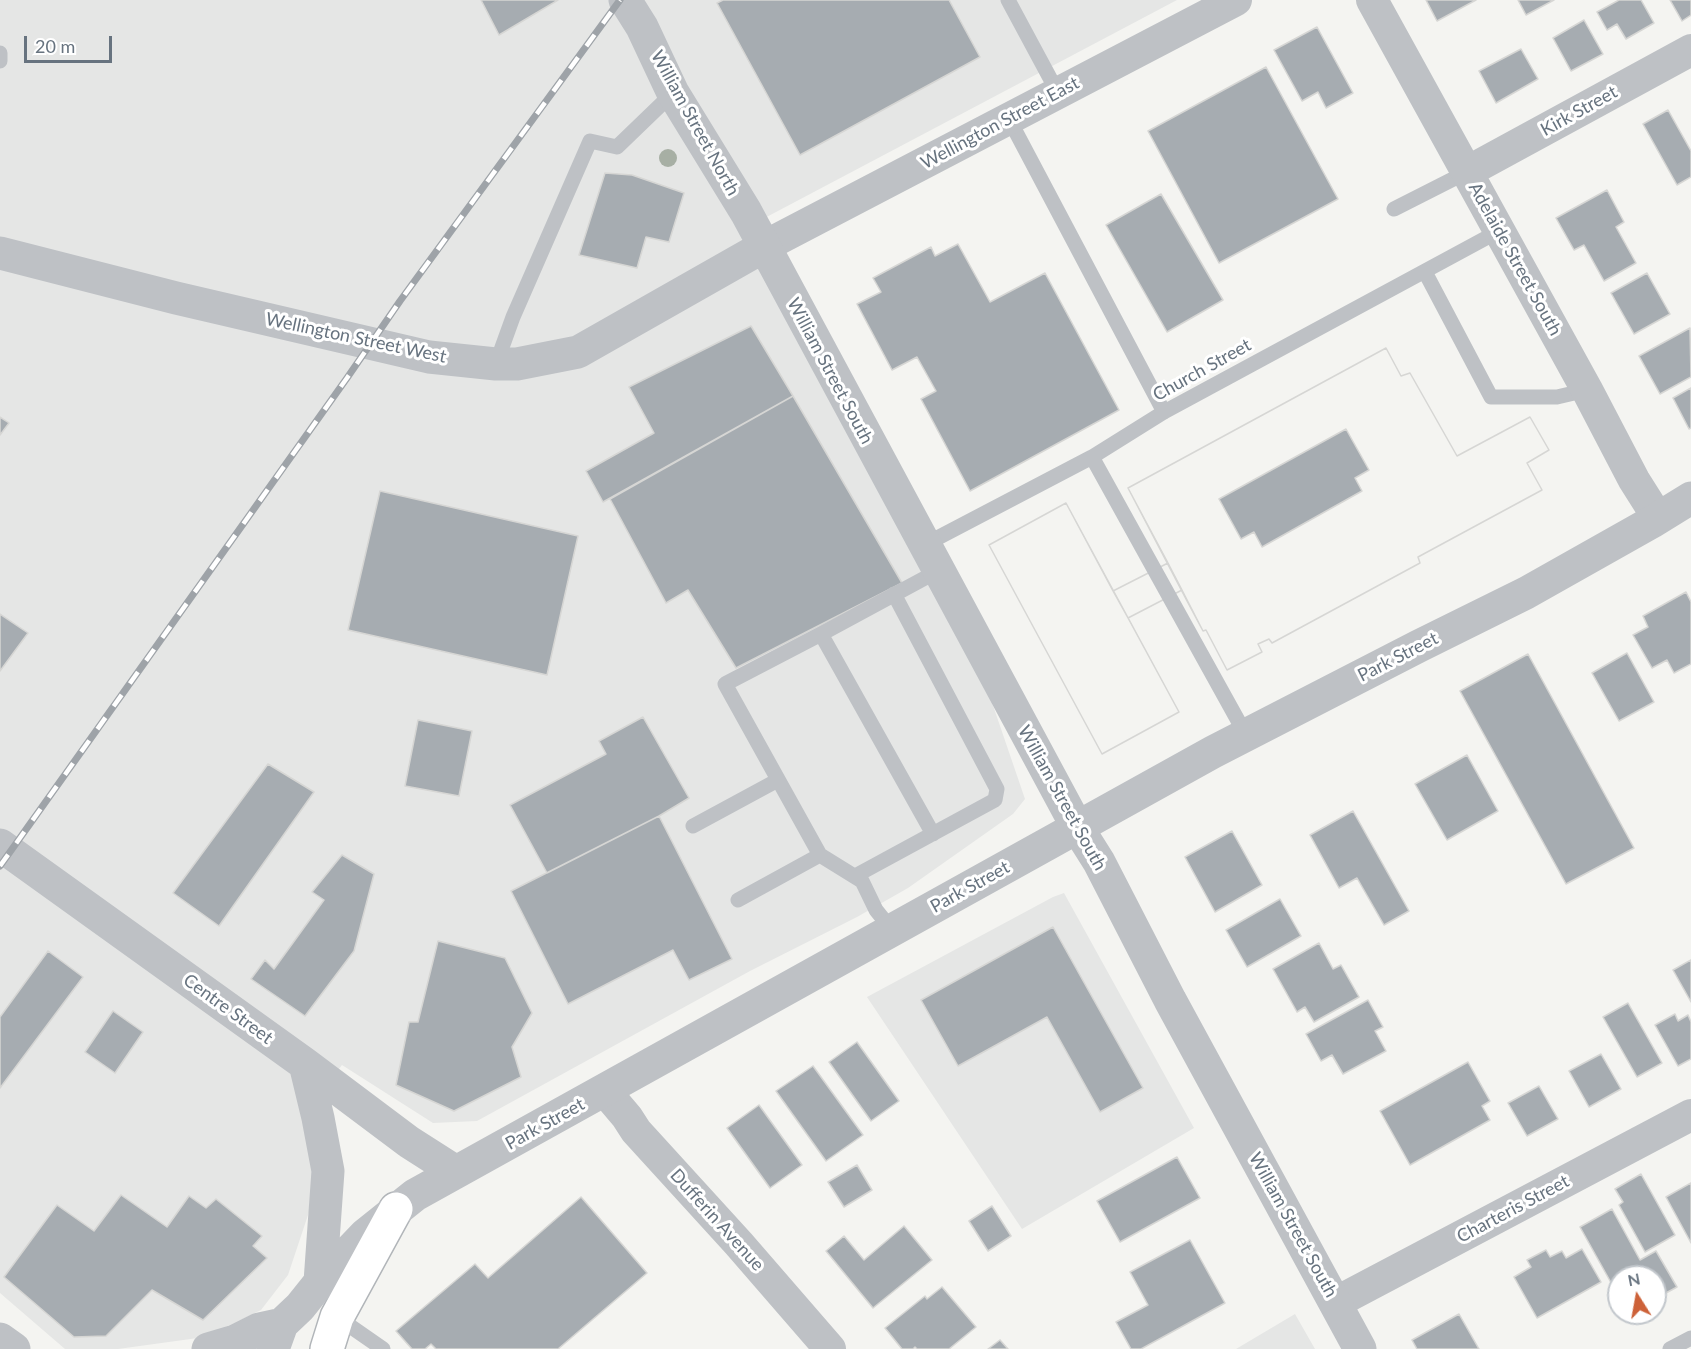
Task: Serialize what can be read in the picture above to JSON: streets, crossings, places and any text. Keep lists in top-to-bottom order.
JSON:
{
  "streets": {
    "street": [
      "Kirk Street",
      "William Street North",
      "Wellington Street East",
      "Adelaide Street South",
      "Wellington Street West",
      "William Street South",
      "Park Street",
      "Centre Street",
      "Charteris Street",
      "Dufferin Avenue"
    ],
    "lane": ["Church Street"]
  },
  "crossings": [
    ["Kirk Street", "Adelaide Street South"],
    ["William Street North", "Wellington Street East"],
    ["William Street North", "Wellington Street West"],
    ["William Street North", "William Street South"],
    ["Wellington Street East", "Wellington Street West"],
    ["Wellington Street East", "William Street South"],
    ["Adelaide Street South", "Church Street"],
    ["Adelaide Street South", "Park Street"],
    ["Wellington Street West", "William Street South"],
    ["Church Street", "William Street South"],
    ["William Street South", "Park Street"],
    ["William Street South", "Charteris Street"],
    ["Park Street", "Centre Street"],
    ["Park Street", "Dufferin Avenue"]
  ],
  "scale_bar": "20 m",
  "north": "top"
}
